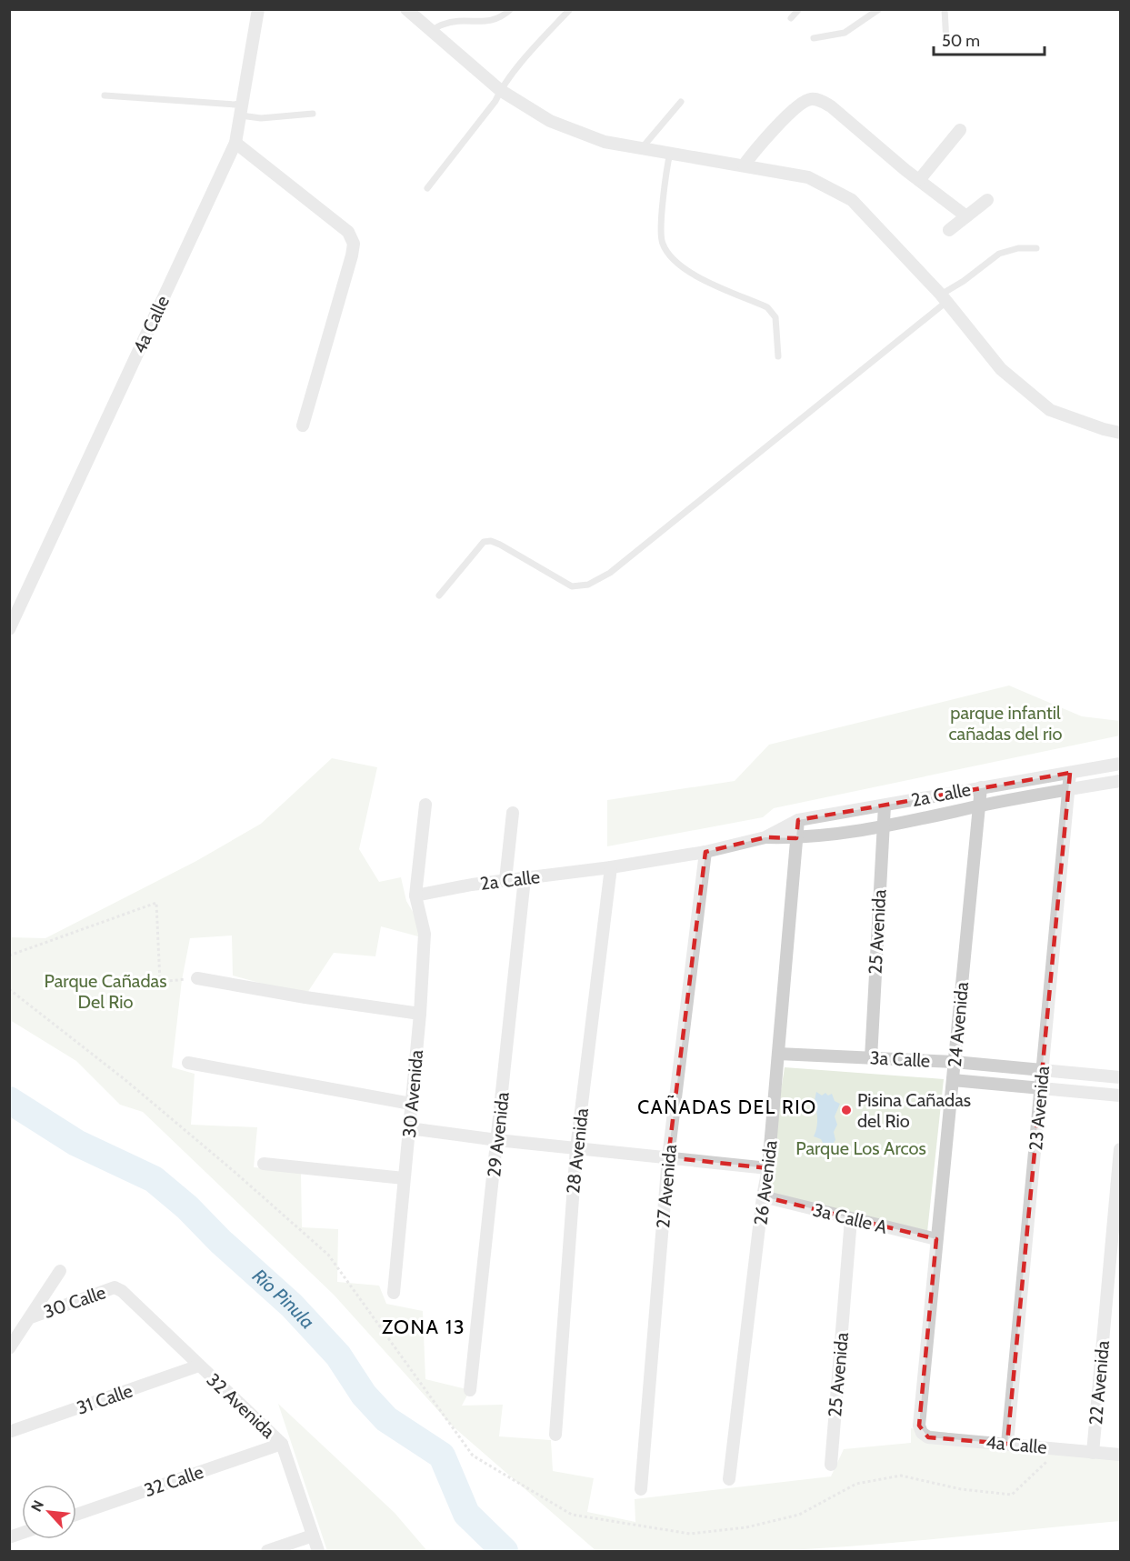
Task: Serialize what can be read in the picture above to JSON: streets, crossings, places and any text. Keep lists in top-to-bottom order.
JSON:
{
  "streets": {
    "street": [
      "4a Calle",
      "2a Calle",
      "25 Avenida",
      "24 Avenida",
      "3a Calle",
      "30 Avenida",
      "23 Avenida",
      "29 Avenida",
      "28 Avenida",
      "26 Avenida",
      "27 Avenida",
      "3a Calle A",
      "30 Calle",
      "22 Avenida",
      "31 Calle",
      "32 Avenida",
      "32 Calle"
    ]
  },
  "crossings": [
    ["4a Calle", "24 Avenida"],
    ["4a Calle", "23 Avenida"],
    ["4a Calle", "22 Avenida"],
    ["2a Calle", "25 Avenida"],
    ["2a Calle", "24 Avenida"],
    ["2a Calle", "30 Avenida"],
    ["2a Calle", "23 Avenida"],
    ["2a Calle", "29 Avenida"],
    ["2a Calle", "28 Avenida"],
    ["2a Calle", "26 Avenida"],
    ["2a Calle", "27 Avenida"],
    ["25 Avenida", "3a Calle"],
    ["25 Avenida", "3a Calle A"],
    ["24 Avenida", "3a Calle"],
    ["24 Avenida", "3a Calle A"],
    ["3a Calle", "23 Avenida"],
    ["3a Calle", "26 Avenida"],
    ["26 Avenida", "3a Calle A"],
    ["30 Calle", "32 Avenida"],
    ["31 Calle", "32 Avenida"],
    ["32 Avenida", "32 Calle"]
  ],
  "districts": ["CAÑADAS DEL RIO", "ZONA 13"],
  "water": ["Río Pinula"],
  "parks": ["parque infantil cañadas del rio", "Parque Cañadas Del Rio", "Parque Los Arcos"],
  "places": ["Pisina Cañadas del Rio"],
  "scale_bar": "50 m",
  "north": "top left"
}
